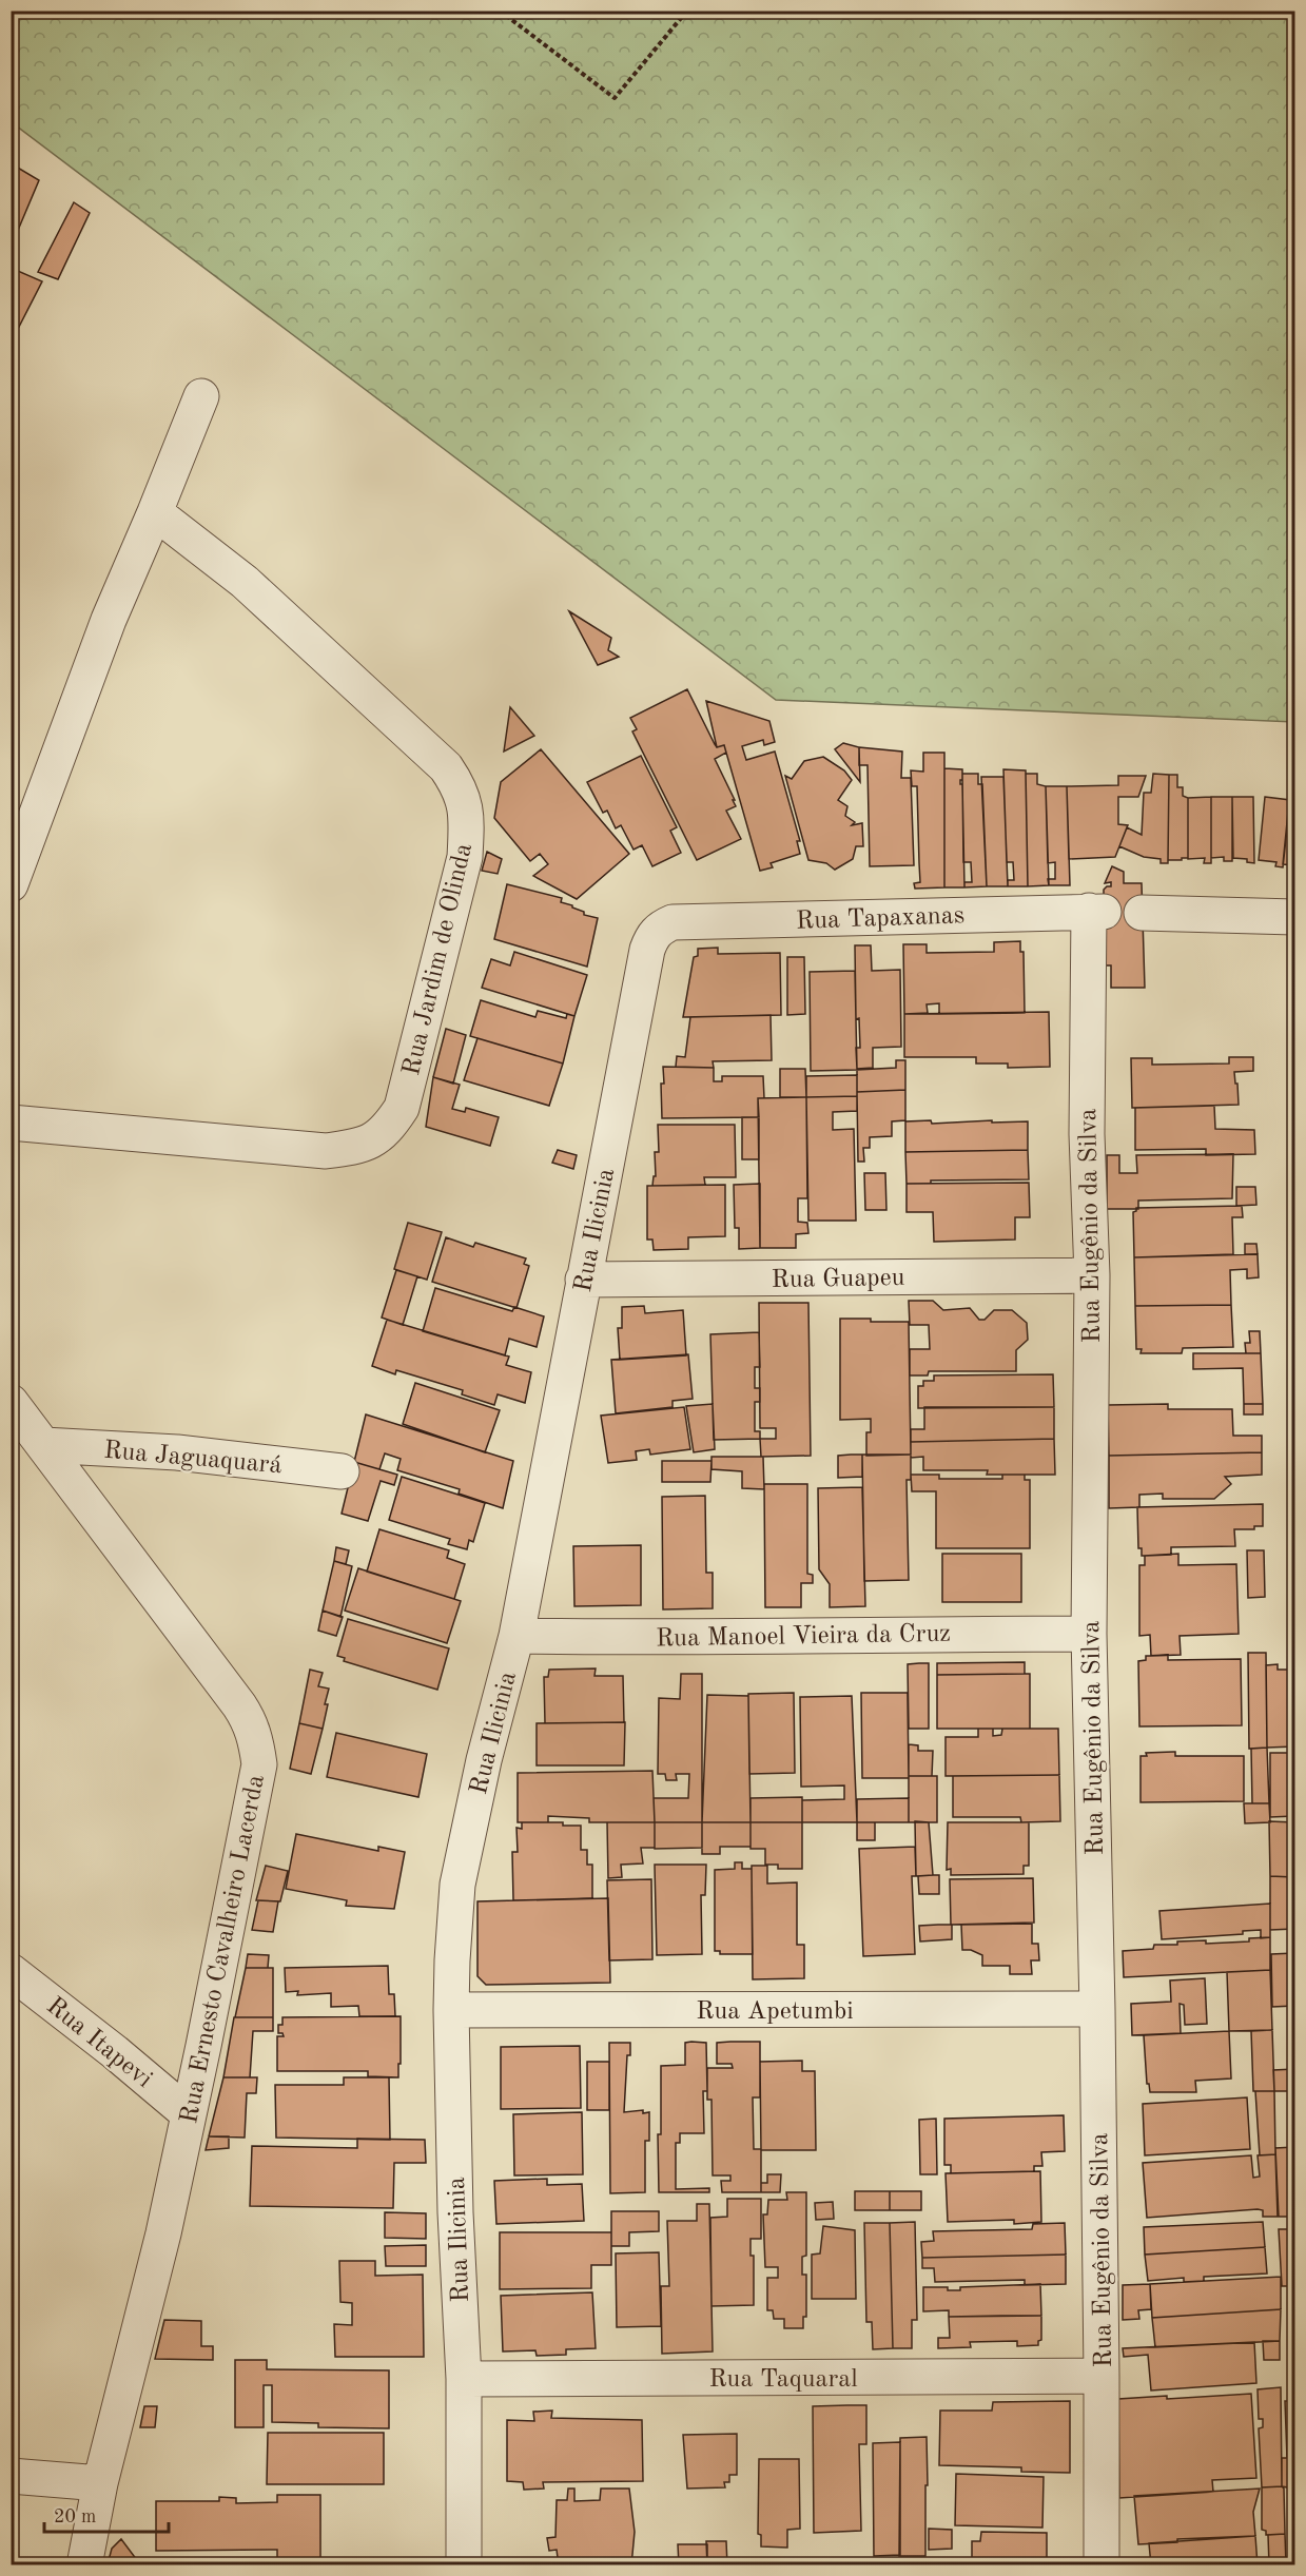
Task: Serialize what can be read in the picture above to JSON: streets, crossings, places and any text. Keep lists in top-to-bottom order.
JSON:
{
  "streets": {
    "street": [
      "Rua Tapaxanas",
      "Rua Jardim de Olinda",
      "Rua Eugênio da Silva",
      "Rua Ilicinia",
      "Rua Guapeu",
      "Rua Jaguaquará",
      "Rua Manoel Vieira da Cruz",
      "Rua Ernesto Cavalheiro Lacerda",
      "Rua Apetumbi",
      "Rua Itapevi",
      "Rua Taquaral"
    ]
  },
  "crossings": [
    ["Rua Tapaxanas", "Rua Eugênio da Silva"],
    ["Rua Tapaxanas", "Rua Ilicinia"],
    ["Rua Eugênio da Silva", "Rua Guapeu"],
    ["Rua Eugênio da Silva", "Rua Manoel Vieira da Cruz"],
    ["Rua Eugênio da Silva", "Rua Apetumbi"],
    ["Rua Eugênio da Silva", "Rua Taquaral"],
    ["Rua Ilicinia", "Rua Guapeu"],
    ["Rua Ilicinia", "Rua Manoel Vieira da Cruz"],
    ["Rua Ilicinia", "Rua Apetumbi"],
    ["Rua Ilicinia", "Rua Taquaral"],
    ["Rua Jaguaquará", "Rua Ernesto Cavalheiro Lacerda"],
    ["Rua Ernesto Cavalheiro Lacerda", "Rua Itapevi"]
  ],
  "scale_bar": "20 m"
}
